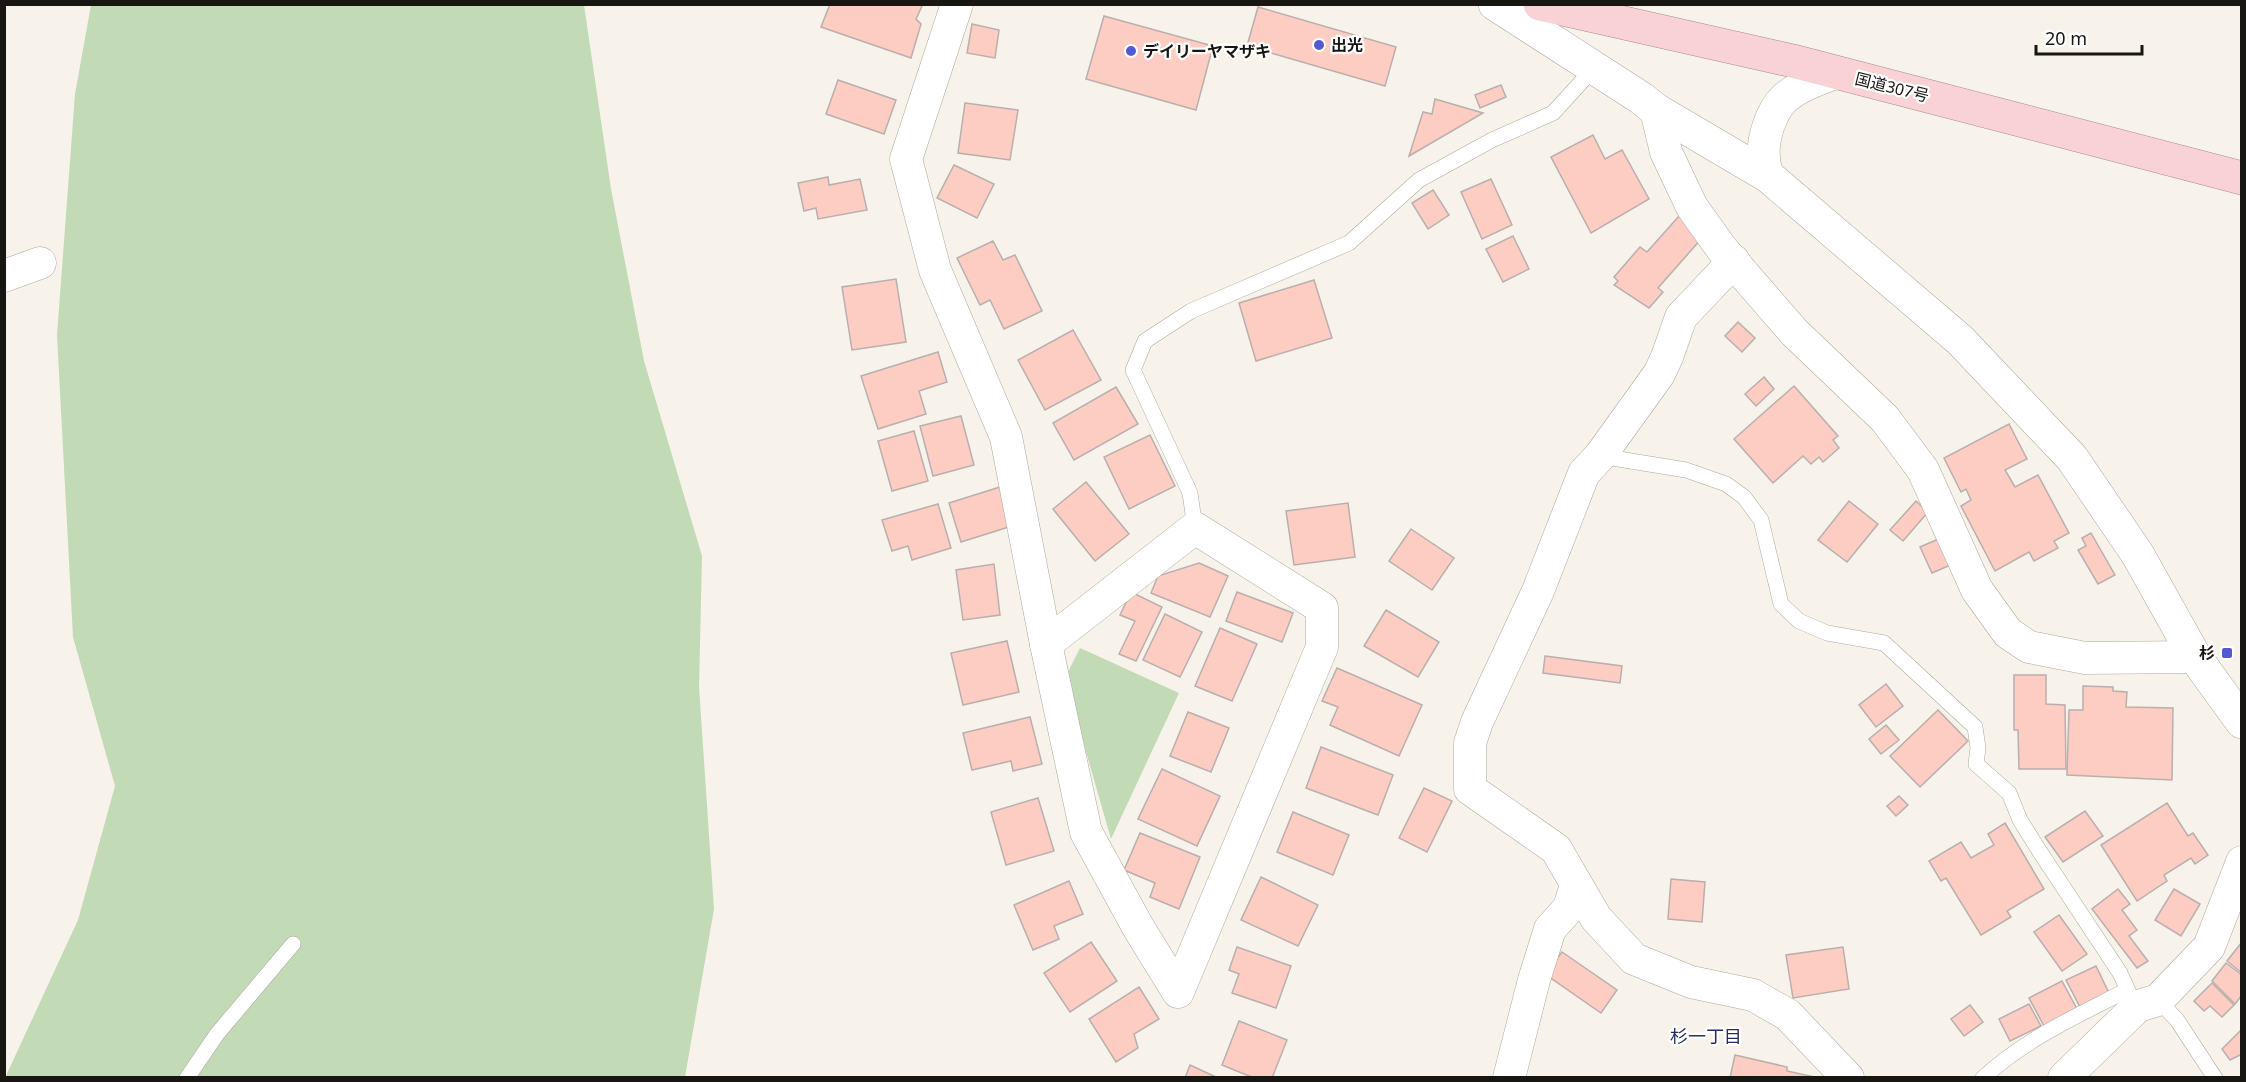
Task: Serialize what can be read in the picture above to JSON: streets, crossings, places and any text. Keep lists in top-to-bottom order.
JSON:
{
  "streets": {
    "highway": ["国道307号"]
  },
  "districts": ["杉一丁目"],
  "places": {
    "other": ["出光", "デイリーヤマザキ"],
    "transit": ["杉"]
  },
  "scale_bar": "20 m"
}
